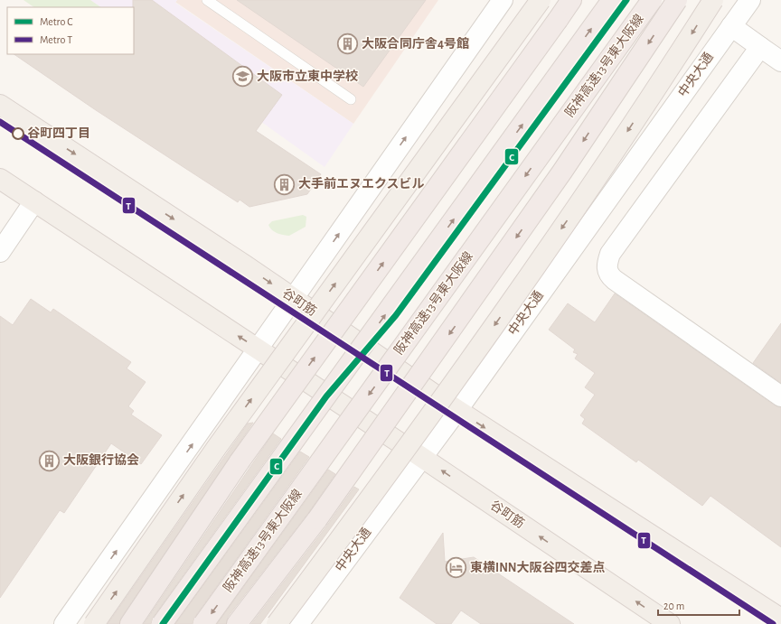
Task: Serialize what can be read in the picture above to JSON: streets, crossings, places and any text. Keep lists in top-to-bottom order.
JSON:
{
  "streets": {
    "highway": ["阪神高速13号東大阪線"],
    "main road": ["中央大通", "谷町筋"]
  },
  "crossings": [
    ["中央大通", "谷町筋"]
  ],
  "places": {
    "building": ["大阪合同庁舎4号館", "大手前エヌエクスビル", "大阪銀行協会"],
    "school or university": ["大阪市立東中学校"],
    "other": ["谷町四丁目"],
    "hotel": ["東横INN大阪谷四交差点"]
  },
  "lines": ["metro line C", "metro line T"],
  "legend": ["Metro C", "Metro T"],
  "scale_bar": "20 m"
}
